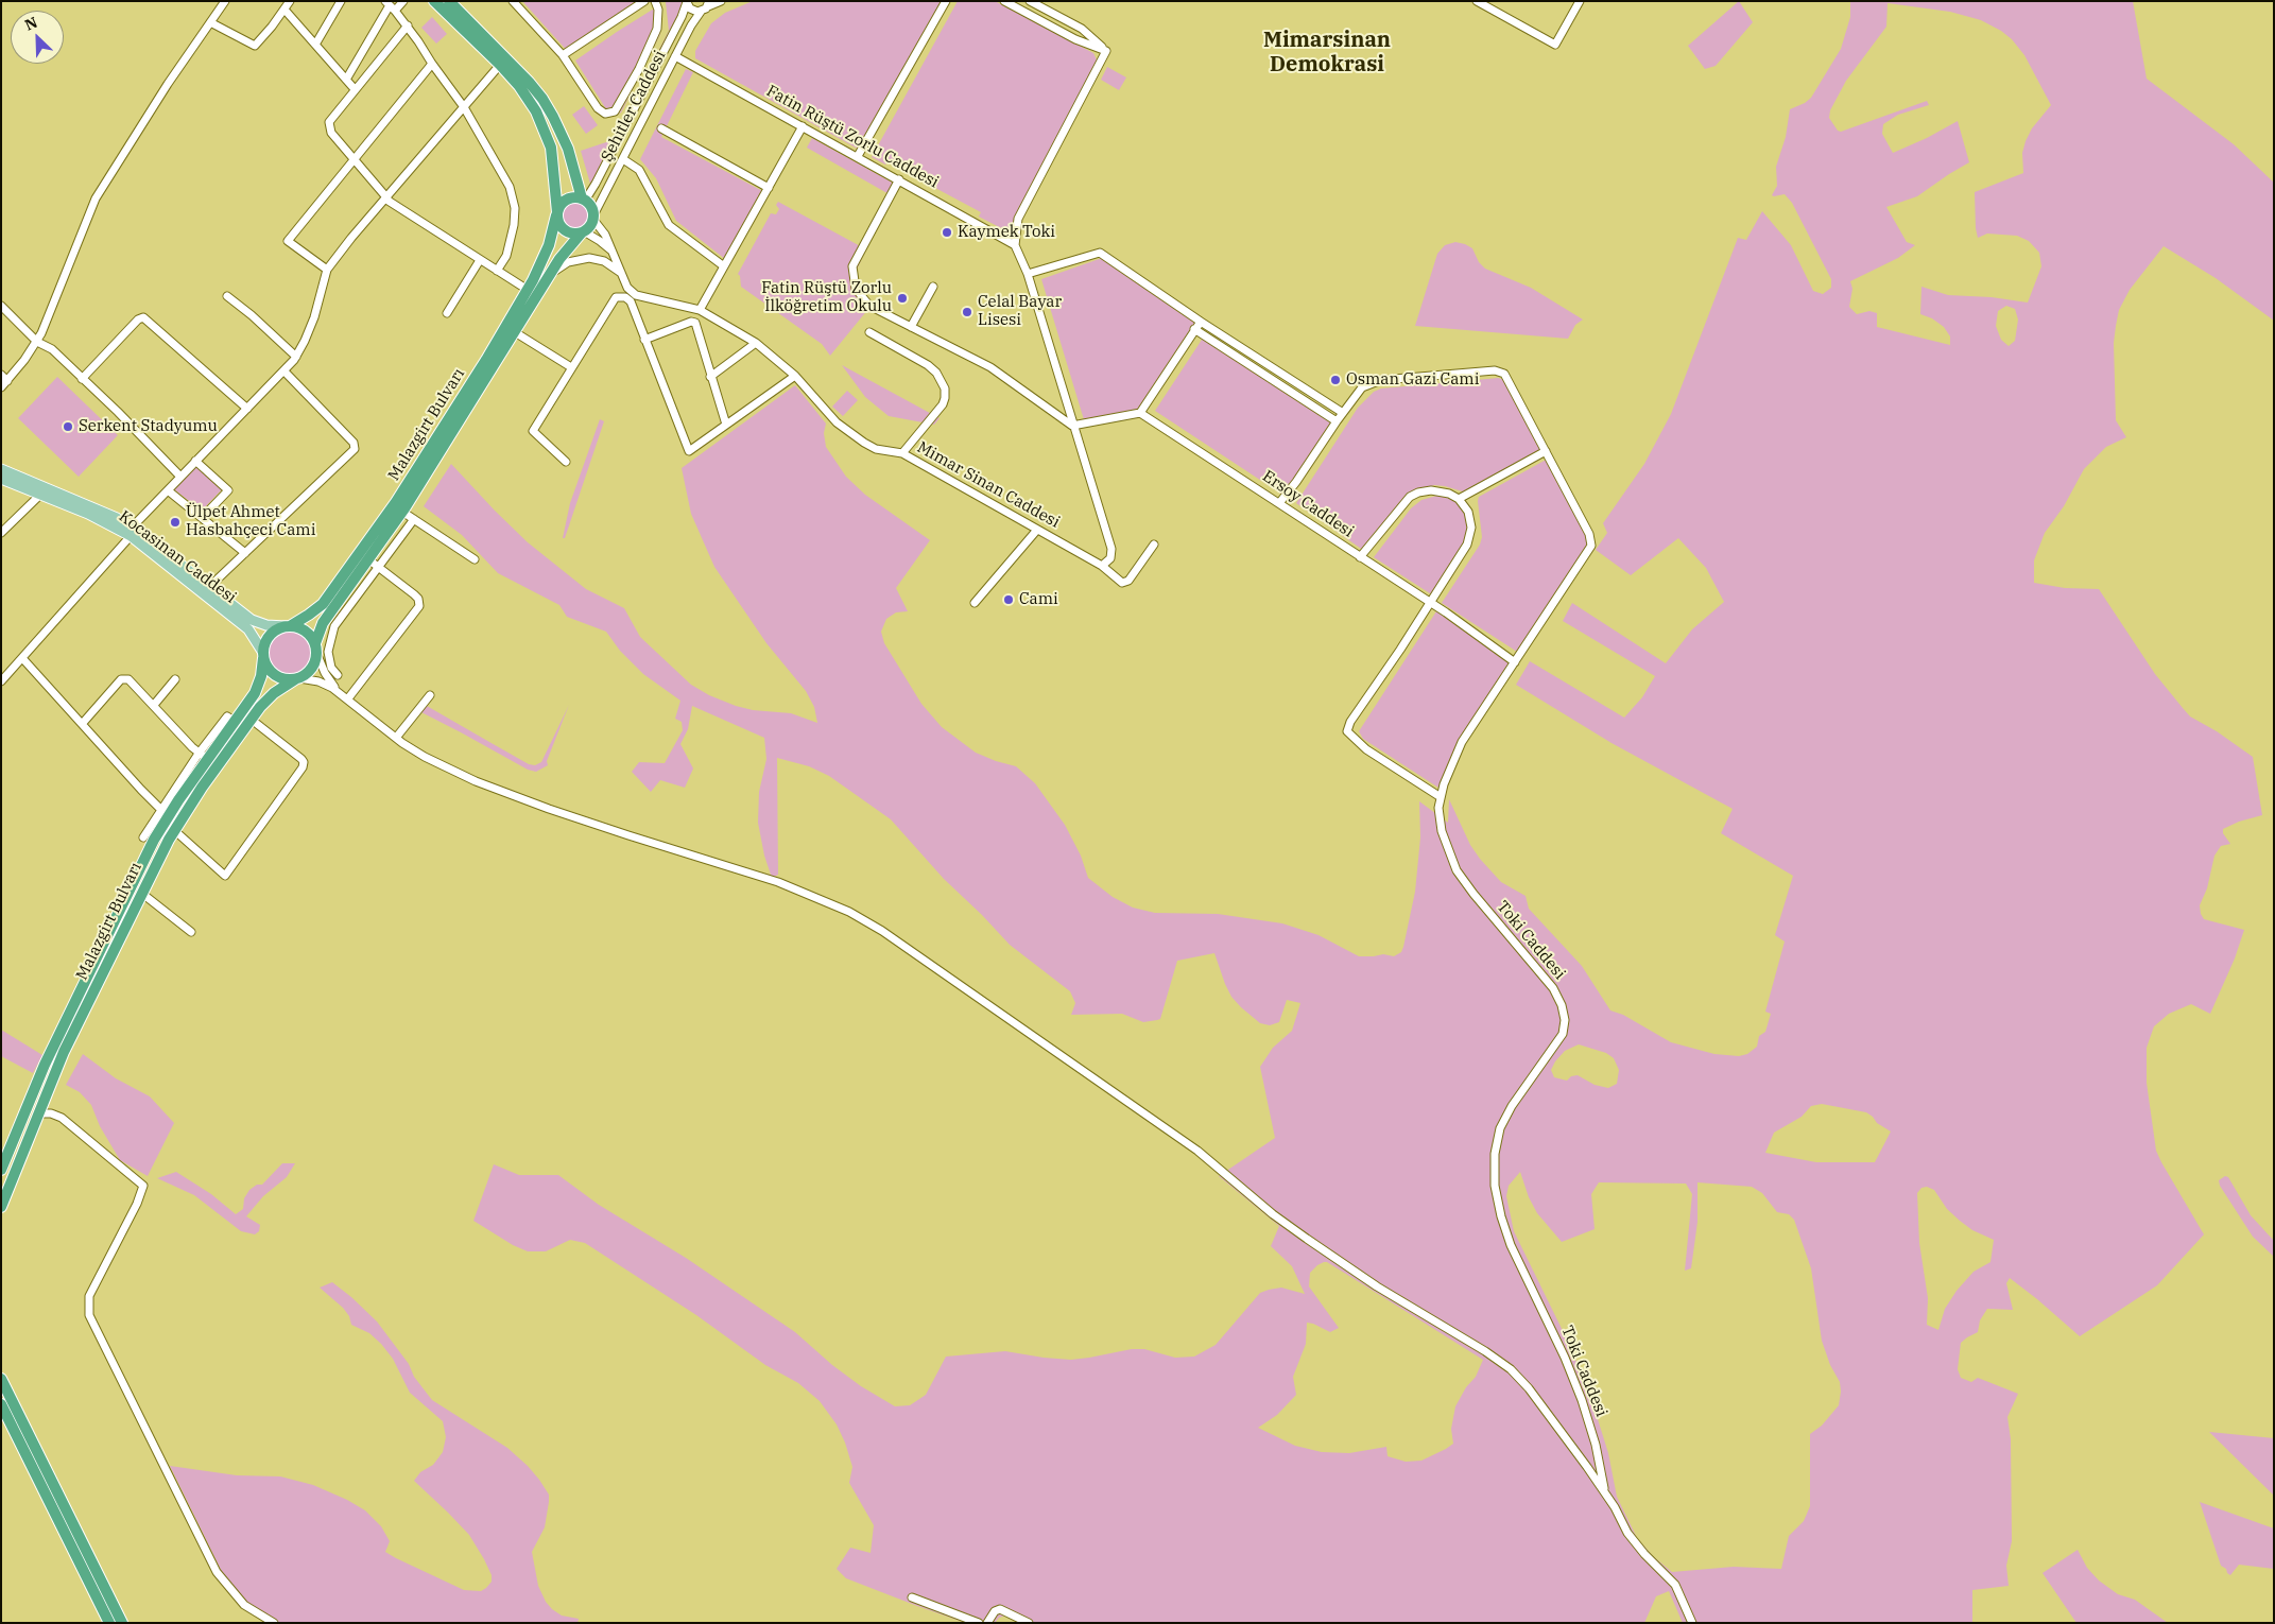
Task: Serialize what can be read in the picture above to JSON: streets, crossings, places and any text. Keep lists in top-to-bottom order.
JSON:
{
  "streets": {
    "highway": ["Malazgirt Bulvarı"],
    "main road": ["Kocasinan Caddesi"],
    "street": [
      "Şehitler Caddesi",
      "Fatin Rüştü Zorlu Caddesi",
      "Mimar Sinan Caddesi",
      "Ersoy Caddesi",
      "Toki Caddesi"
    ]
  },
  "crossings": [
    ["Şehitler Caddesi", "Fatin Rüştü Zorlu Caddesi"],
    ["Şehitler Caddesi", "Malazgirt Bulvarı"],
    ["Malazgirt Bulvarı", "Kocasinan Caddesi"],
    ["Ersoy Caddesi", "Toki Caddesi"]
  ],
  "districts": ["Mimarsinan Demokrasi"],
  "places": [
    "Kaymek Toki",
    "Fatin Rüştü Zorlu İlköğretim Okulu",
    "Celal Bayar Lisesi",
    "Osman Gazi Cami",
    "Serkent Stadyumu",
    "Ülpet Ahmet Hasbahçeci Cami",
    "Cami"
  ],
  "north": "top left"
}
